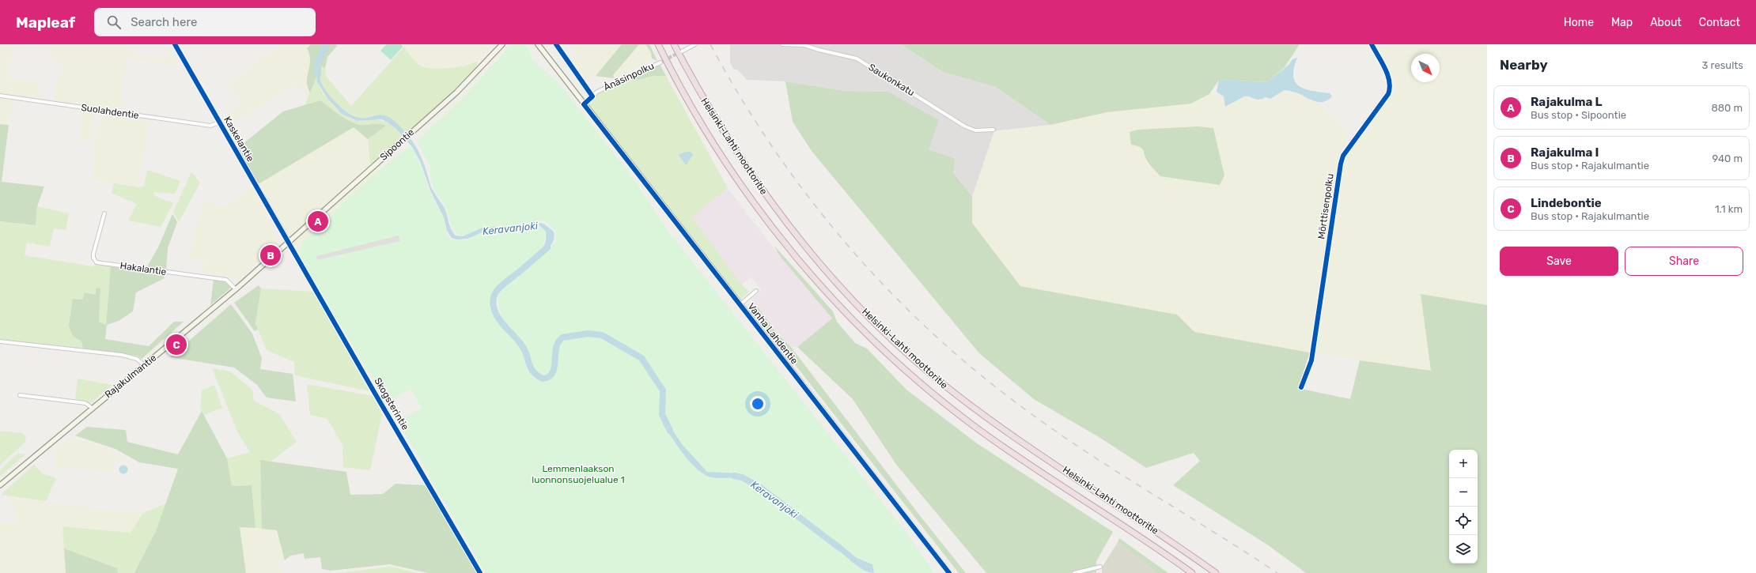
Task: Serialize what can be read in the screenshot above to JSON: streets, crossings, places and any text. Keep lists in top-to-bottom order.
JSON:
{
  "streets": {
    "highway": ["Helsinki-Lahti moottoritie"],
    "main road": ["Sipoontie", "Vanha Lahdentie", "Rajakulmantie"],
    "street": [
      "Ånäsinpolku",
      "Saukonkatu",
      "Suolahdentie",
      "Kaskelantie",
      "Mörttisenpolku",
      "Hakalantie",
      "Skogsterintie"
    ]
  },
  "crossings": [
    ["Ånäsinpolku", "Vanha Lahdentie"],
    ["Suolahdentie", "Kaskelantie"],
    ["Kaskelantie", "Sipoontie"],
    ["Kaskelantie", "Rajakulmantie"],
    ["Kaskelantie", "Skogsterintie"],
    ["Sipoontie", "Rajakulmantie"],
    ["Sipoontie", "Skogsterintie"],
    ["Hakalantie", "Rajakulmantie"],
    ["Rajakulmantie", "Skogsterintie"]
  ],
  "water": ["Keravanjoki"],
  "parks": ["Lemmenlaakson luonnonsuojelualue 1"],
  "north": "bottom right",
  "page": {
    "header": "Mapleaf",
    "search": "Search here",
    "nav": [
      "Home",
      "Map",
      "About",
      "Contact"
    ],
    "heading": ["Nearby", "3 results"],
    "list": [
      {
        "mark": "A",
        "name": "Rajakulma L",
        "note": "Bus stop · Sipoontie",
        "value": "880 m"
      },
      {
        "mark": "B",
        "name": "Rajakulma I",
        "note": "Bus stop · Rajakulmantie",
        "value": "940 m"
      },
      {
        "mark": "C",
        "name": "Lindebontie",
        "note": "Bus stop · Rajakulmantie",
        "value": "1.1 km"
      }
    ],
    "pins": ["A", "B", "C"],
    "buttons": ["Save", "Share"],
    "map_buttons": ["+", "−"]
  }
}
